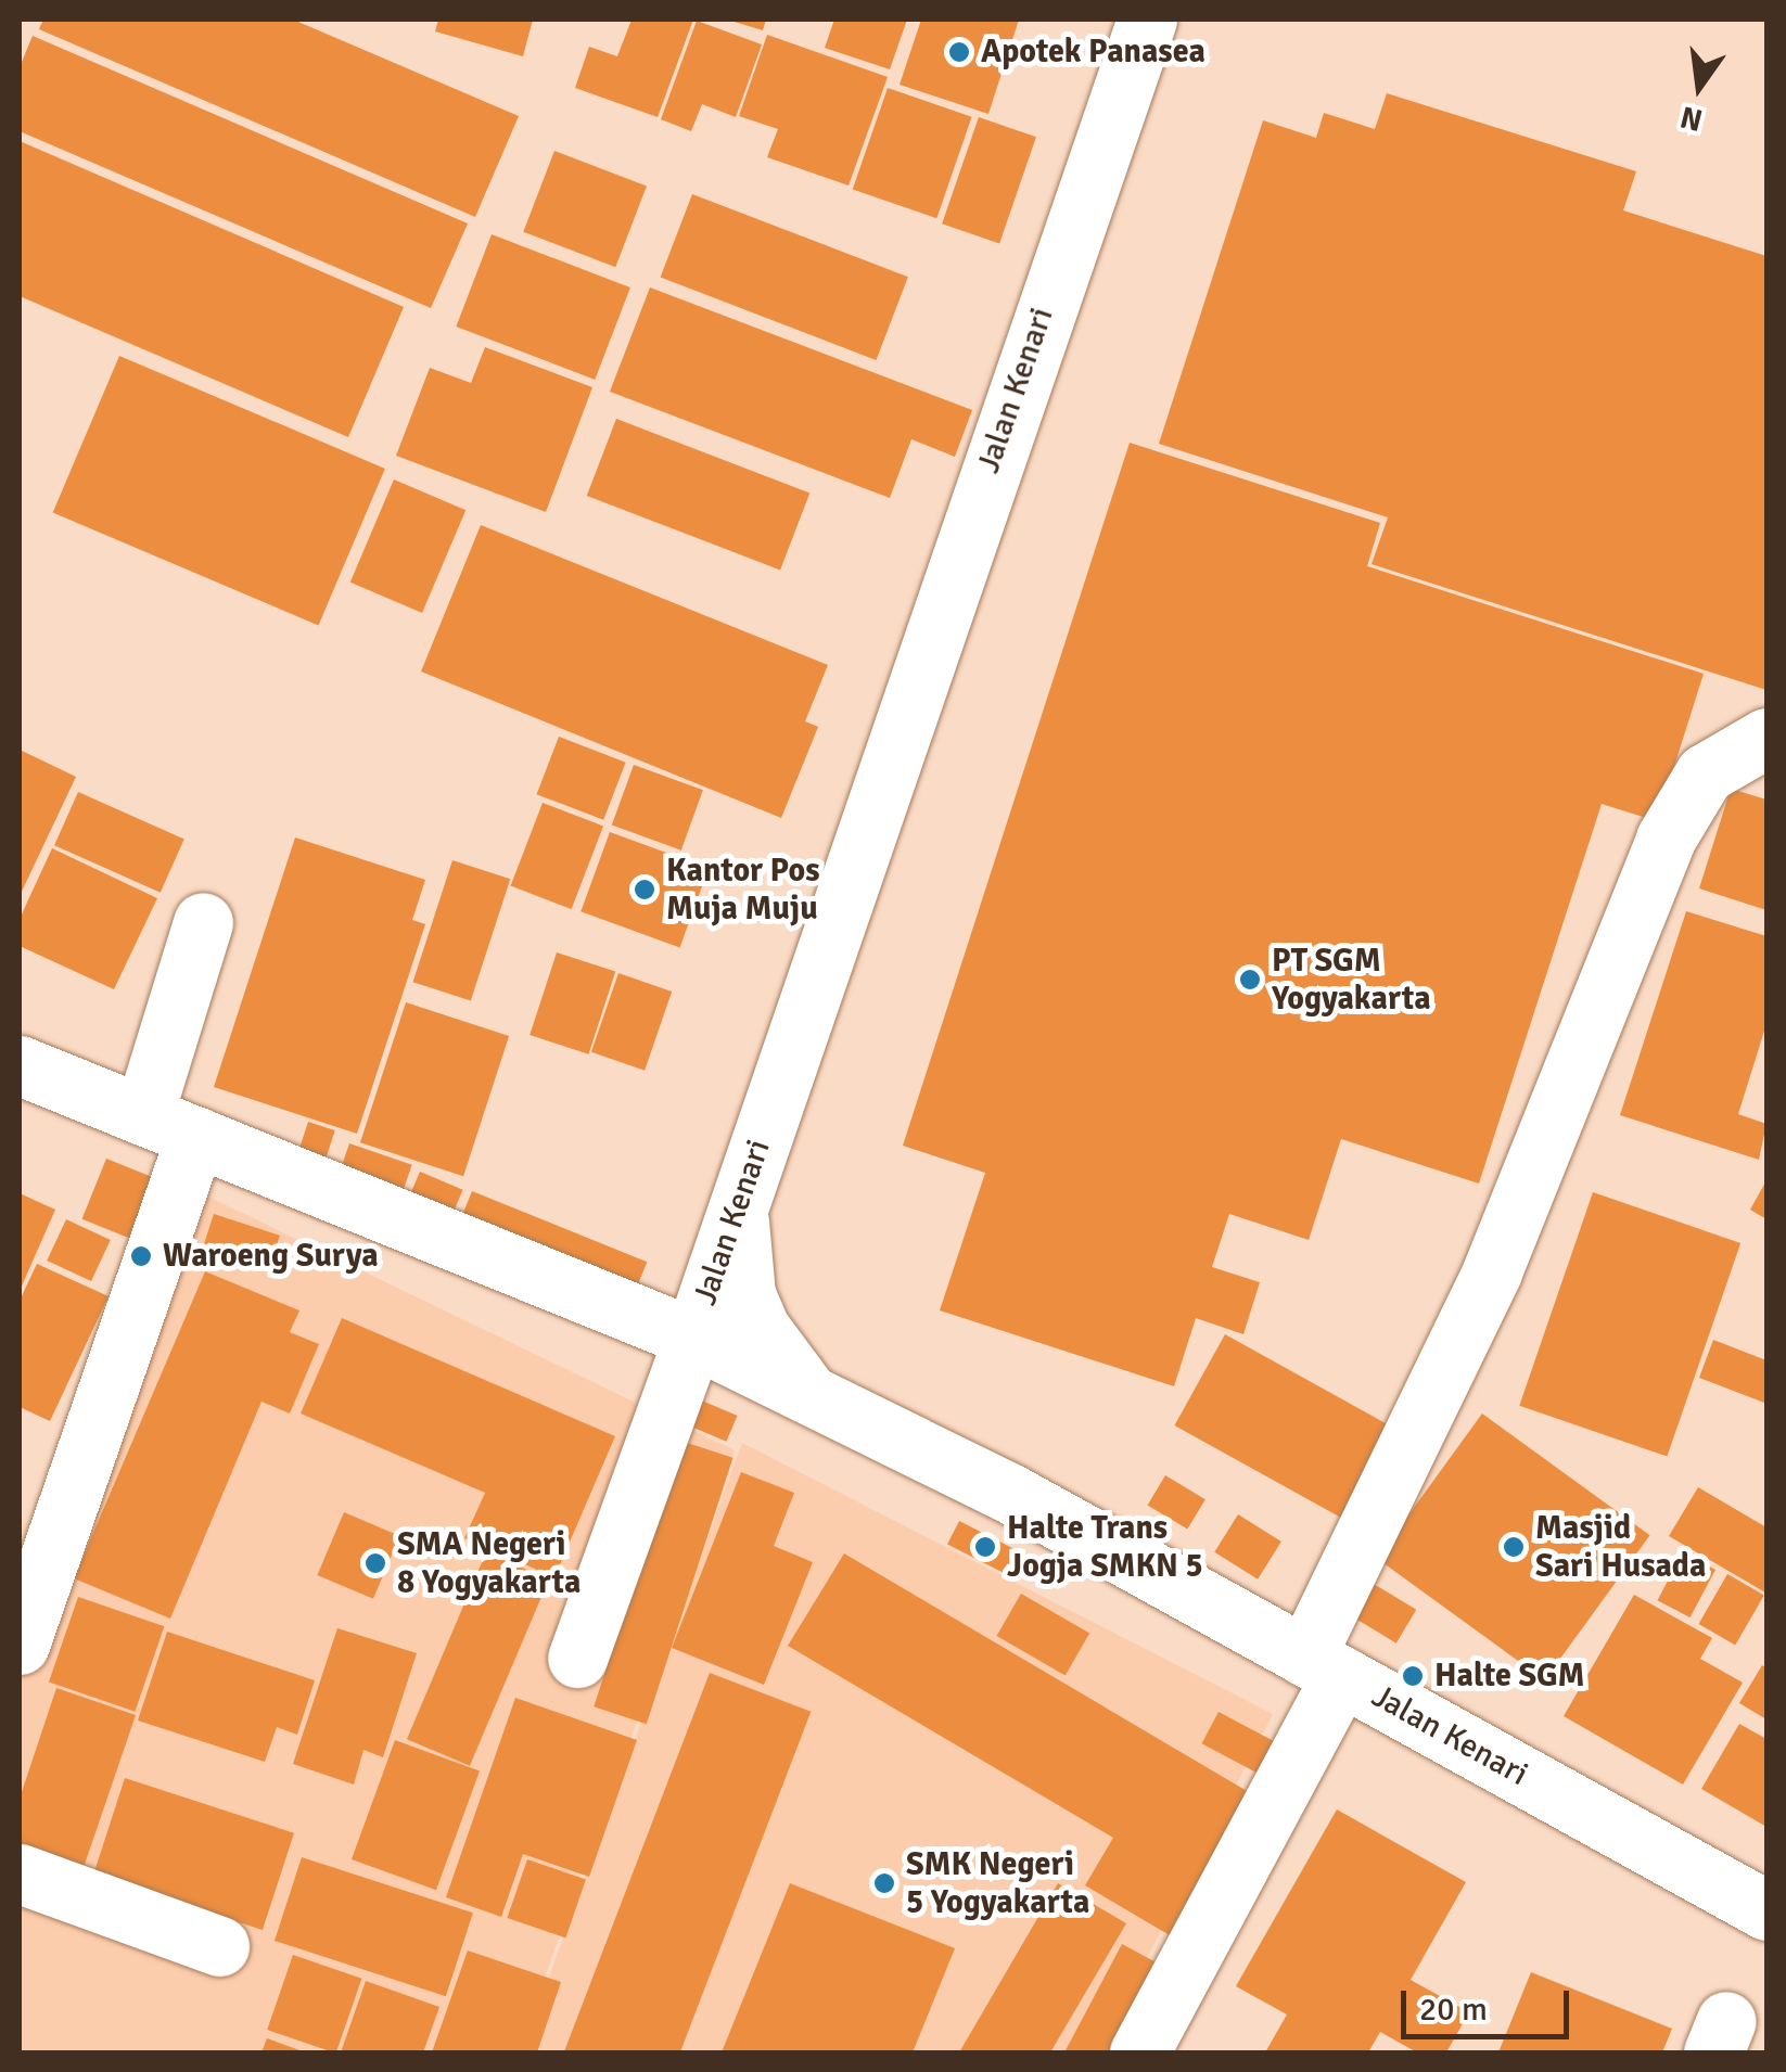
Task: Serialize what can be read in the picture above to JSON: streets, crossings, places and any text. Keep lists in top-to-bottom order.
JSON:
{
  "streets": {
    "main road": ["Jalan Kenari"]
  },
  "places": [
    "Apotek Panasea",
    "Kantor Pos Muja Muju",
    "PT SGM Yogyakarta",
    "Waroeng Surya",
    "Halte Trans Jogja SMKN 5",
    "Masjid Sari Husada",
    "SMA Negeri 8 Yogyakarta",
    "Halte SGM",
    "SMK Negeri 5 Yogyakarta"
  ],
  "scale_bar": "20 m",
  "north": "bottom"
}
